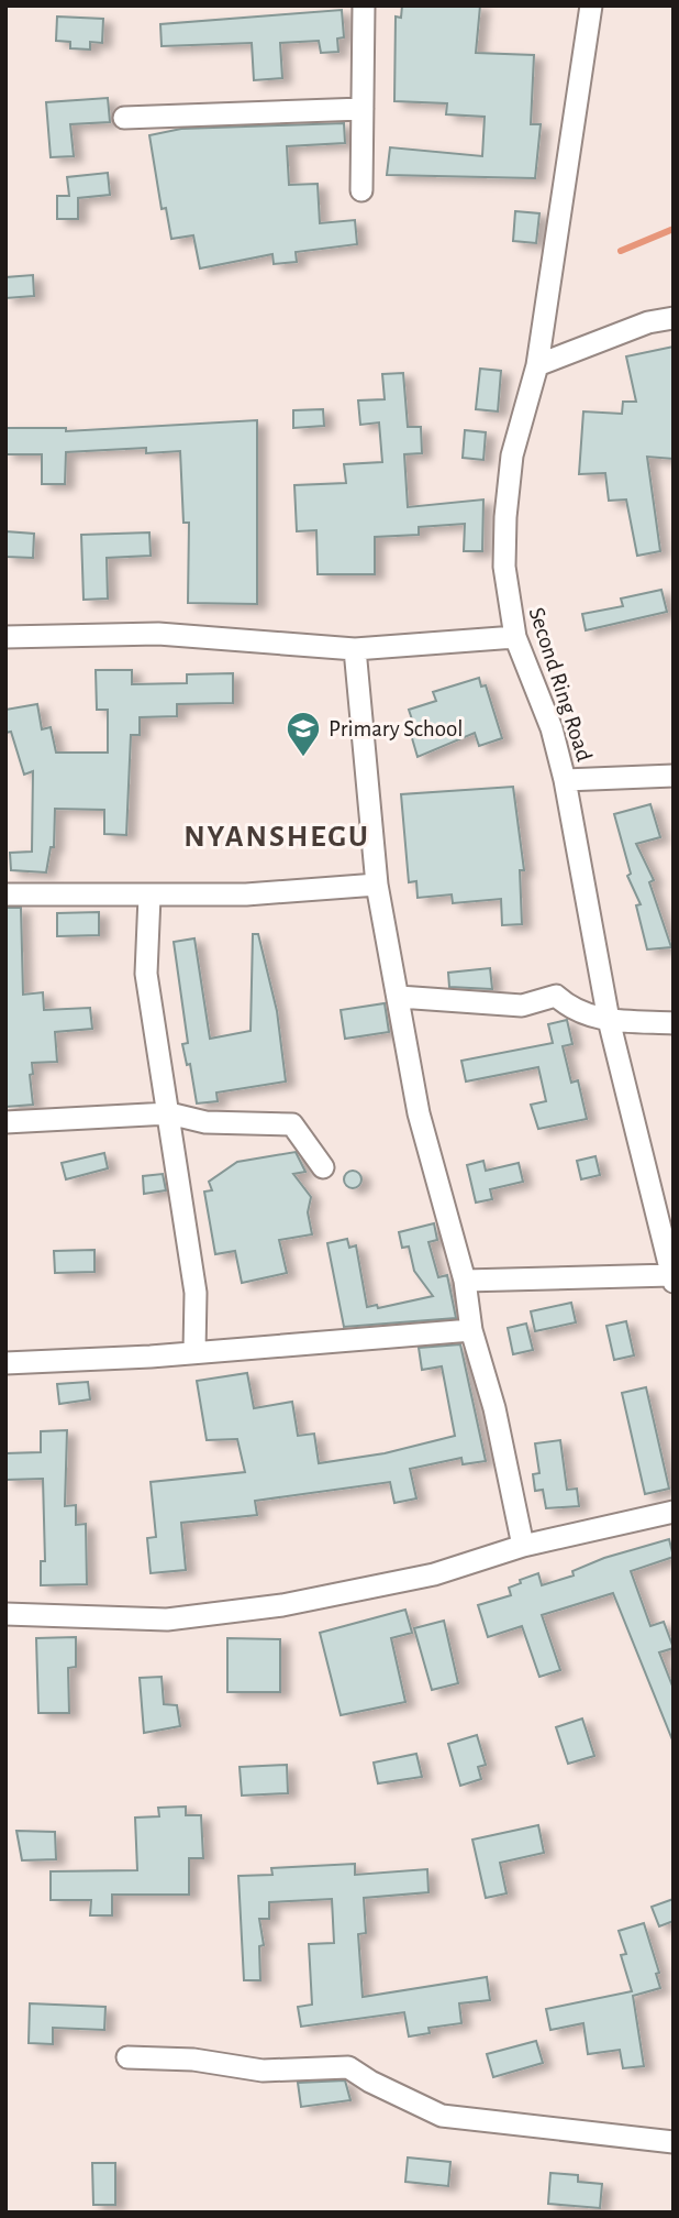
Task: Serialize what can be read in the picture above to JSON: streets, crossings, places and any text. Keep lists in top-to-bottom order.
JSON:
{
  "streets": {
    "street": ["Second Ring Road"]
  },
  "districts": ["NYANSHEGU"],
  "places": {
    "school or university": ["Primary School"]
  }
}
